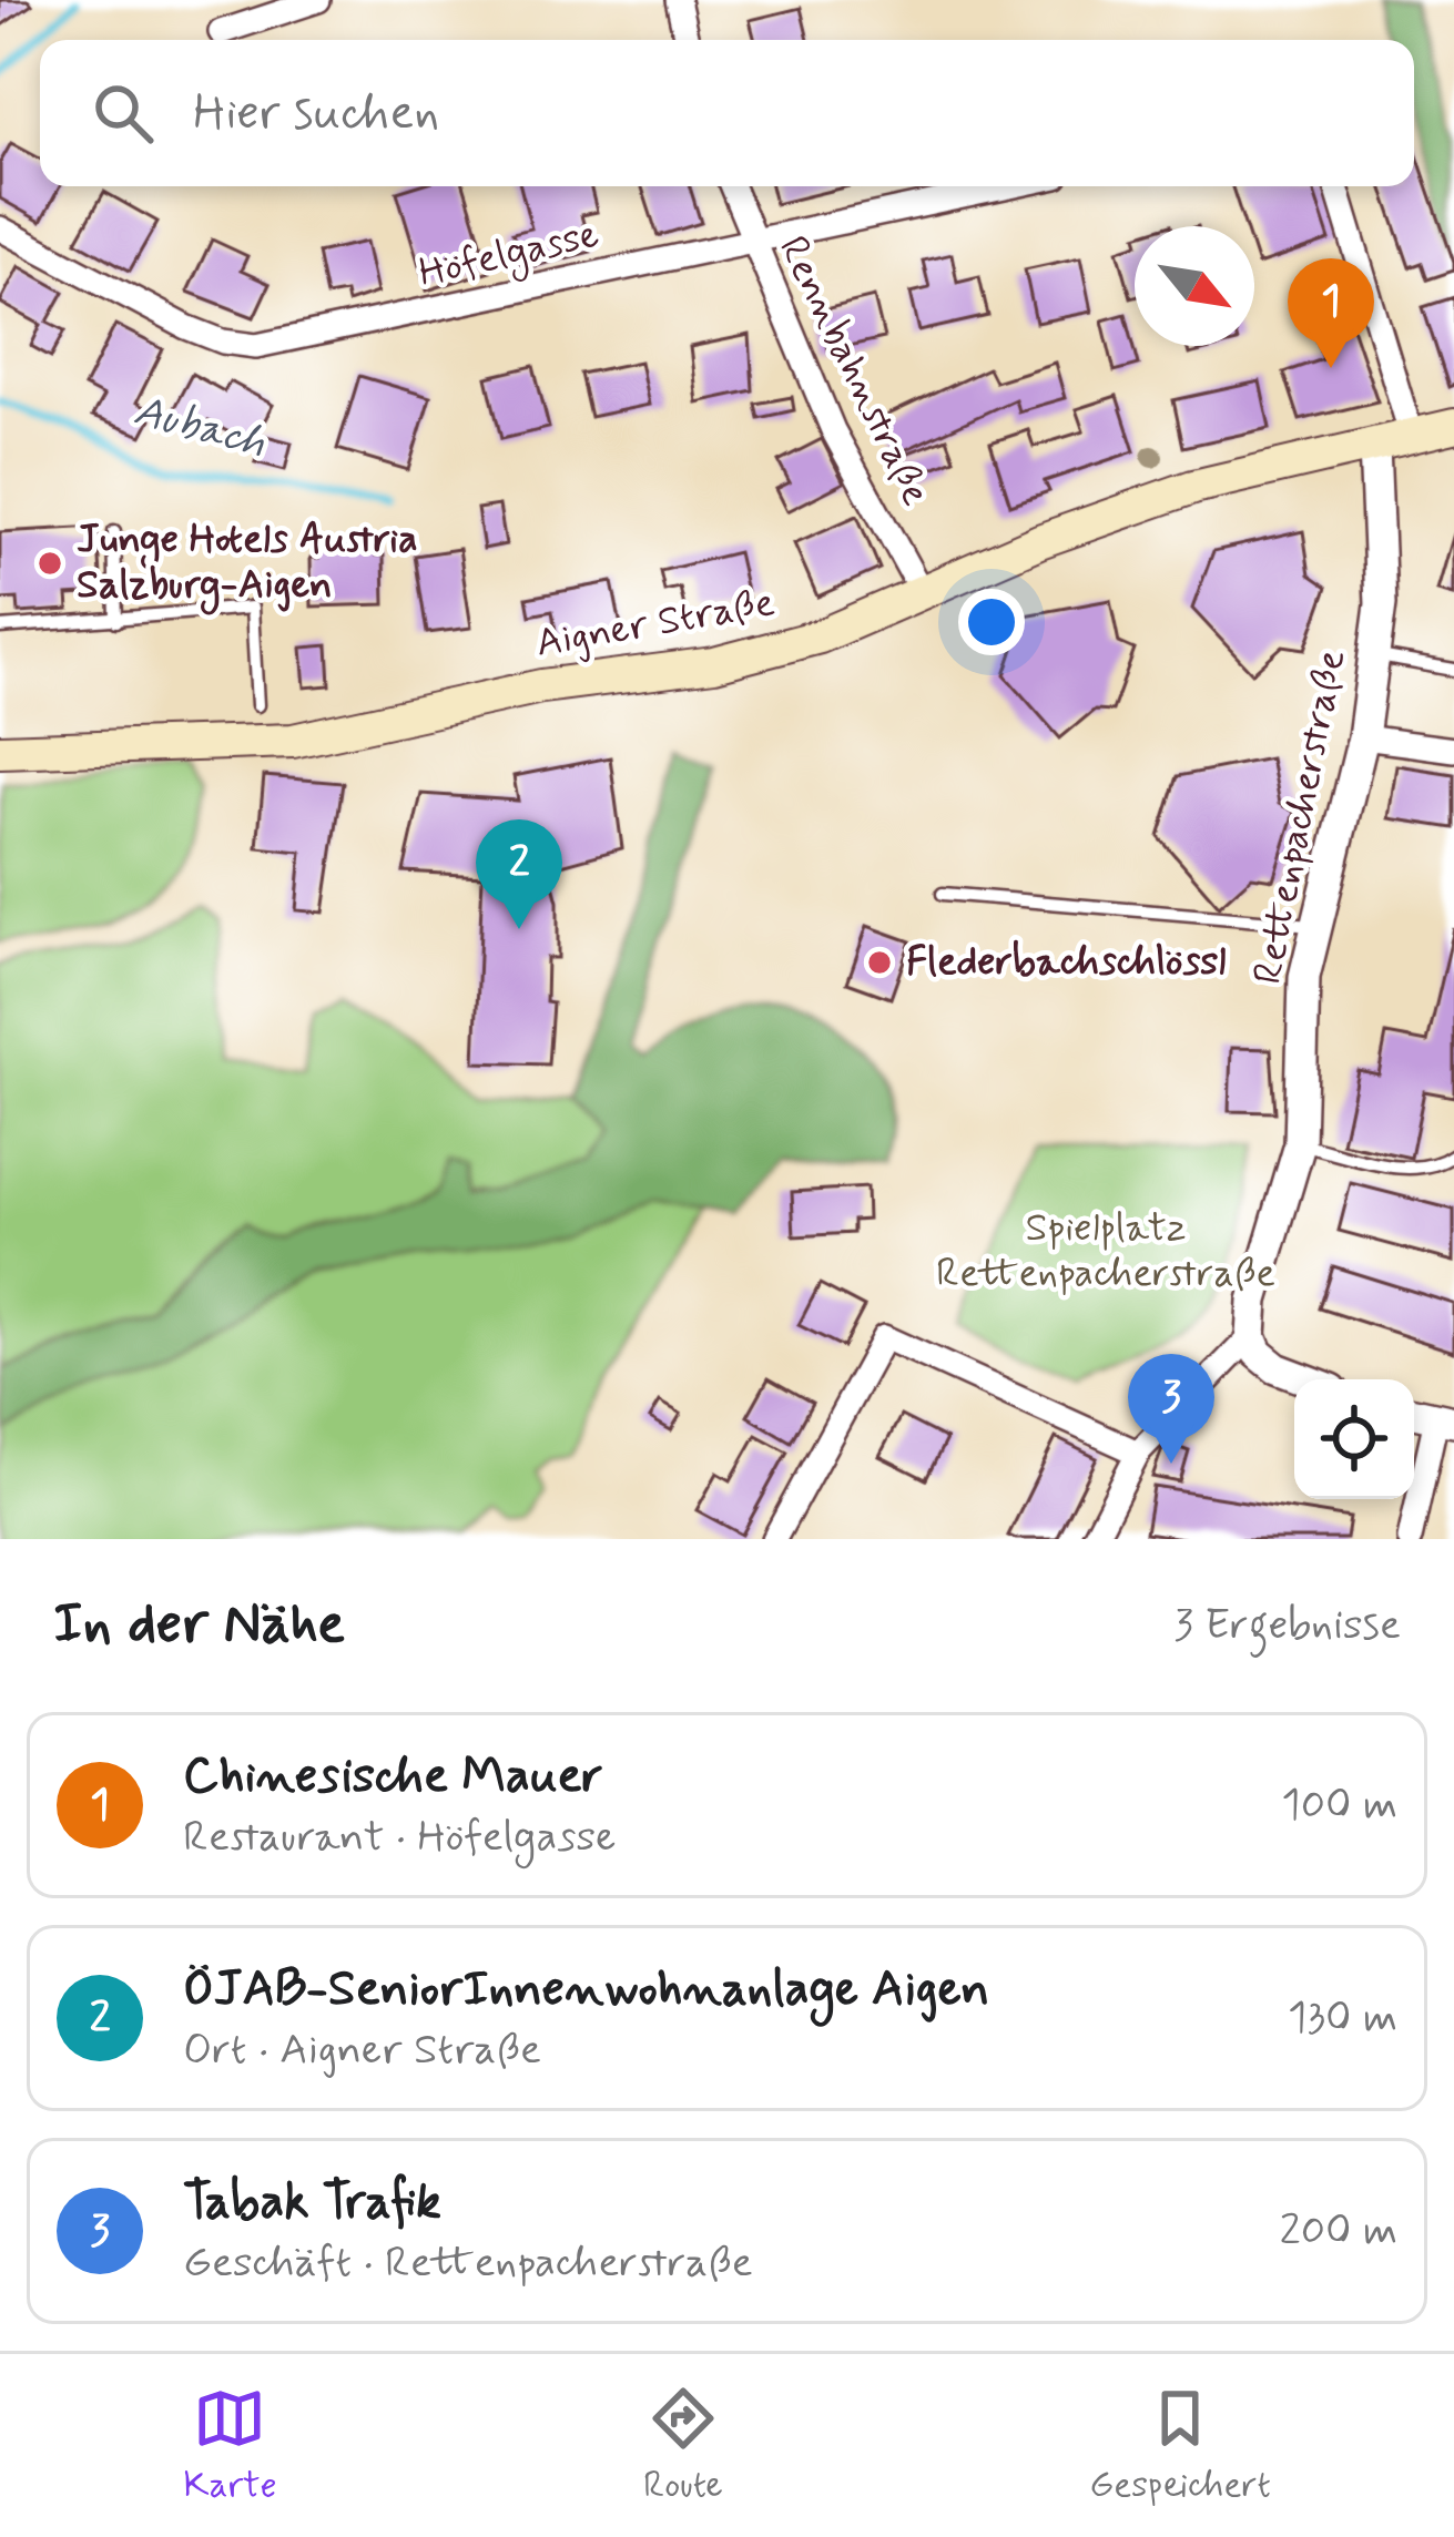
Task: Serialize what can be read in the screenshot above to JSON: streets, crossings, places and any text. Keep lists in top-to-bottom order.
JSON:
{
  "streets": {
    "main road": ["Aigner Straße"],
    "street": ["Höfelgasse", "Rennbahnstraße", "Rettenpacherstraße"]
  },
  "crossings": [
    ["Höfelgasse", "Rennbahnstraße"],
    ["Rennbahnstraße", "Aigner Straße"],
    ["Aigner Straße", "Rettenpacherstraße"]
  ],
  "water": ["Aubach"],
  "parks": ["Spielplatz Rettenpacherstraße"],
  "places": ["Junge Hotels Austria Salzburg-Aigen", "Flederbachschlössl"],
  "north": "bottom right",
  "page": {
    "search": "Hier suchen",
    "pins": ["1", "2", "3"],
    "heading": ["In der Nähe", "3 Ergebnisse"],
    "list": [
      {
        "mark": "1",
        "name": "Chinesische Mauer",
        "note": "Restaurant · Höfelgasse",
        "value": "100 m"
      },
      {
        "mark": "2",
        "name": "ÖJAB-SeniorInnenwohnanlage Aigen",
        "note": "Ort · Aigner Straße",
        "value": "130 m"
      },
      {
        "mark": "3",
        "name": "Tabak Trafik",
        "note": "Geschäft · Rettenpacherstraße",
        "value": "200 m"
      }
    ],
    "nav": ["Karte", "Route", "Gespeichert"]
  }
}
